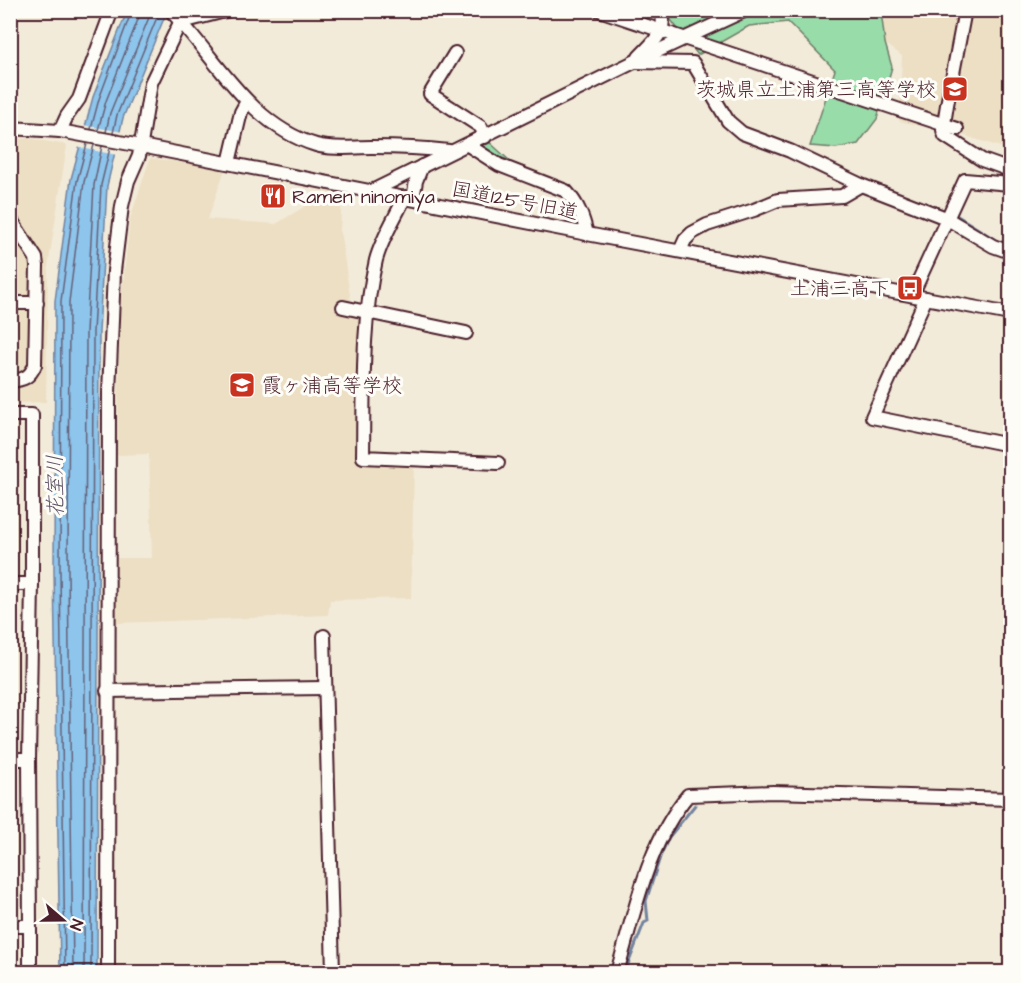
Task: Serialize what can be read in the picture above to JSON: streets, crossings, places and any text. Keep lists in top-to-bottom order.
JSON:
{
  "streets": {
    "street": ["国道125号旧道"]
  },
  "water": ["花室川"],
  "places": {
    "school or university": ["茨城県立土浦第三高等学校", "霞ヶ浦高等学校"],
    "restaurant": ["Ramen ninomiya"],
    "bus stop": ["土浦三高下"]
  },
  "north": "right"
}
